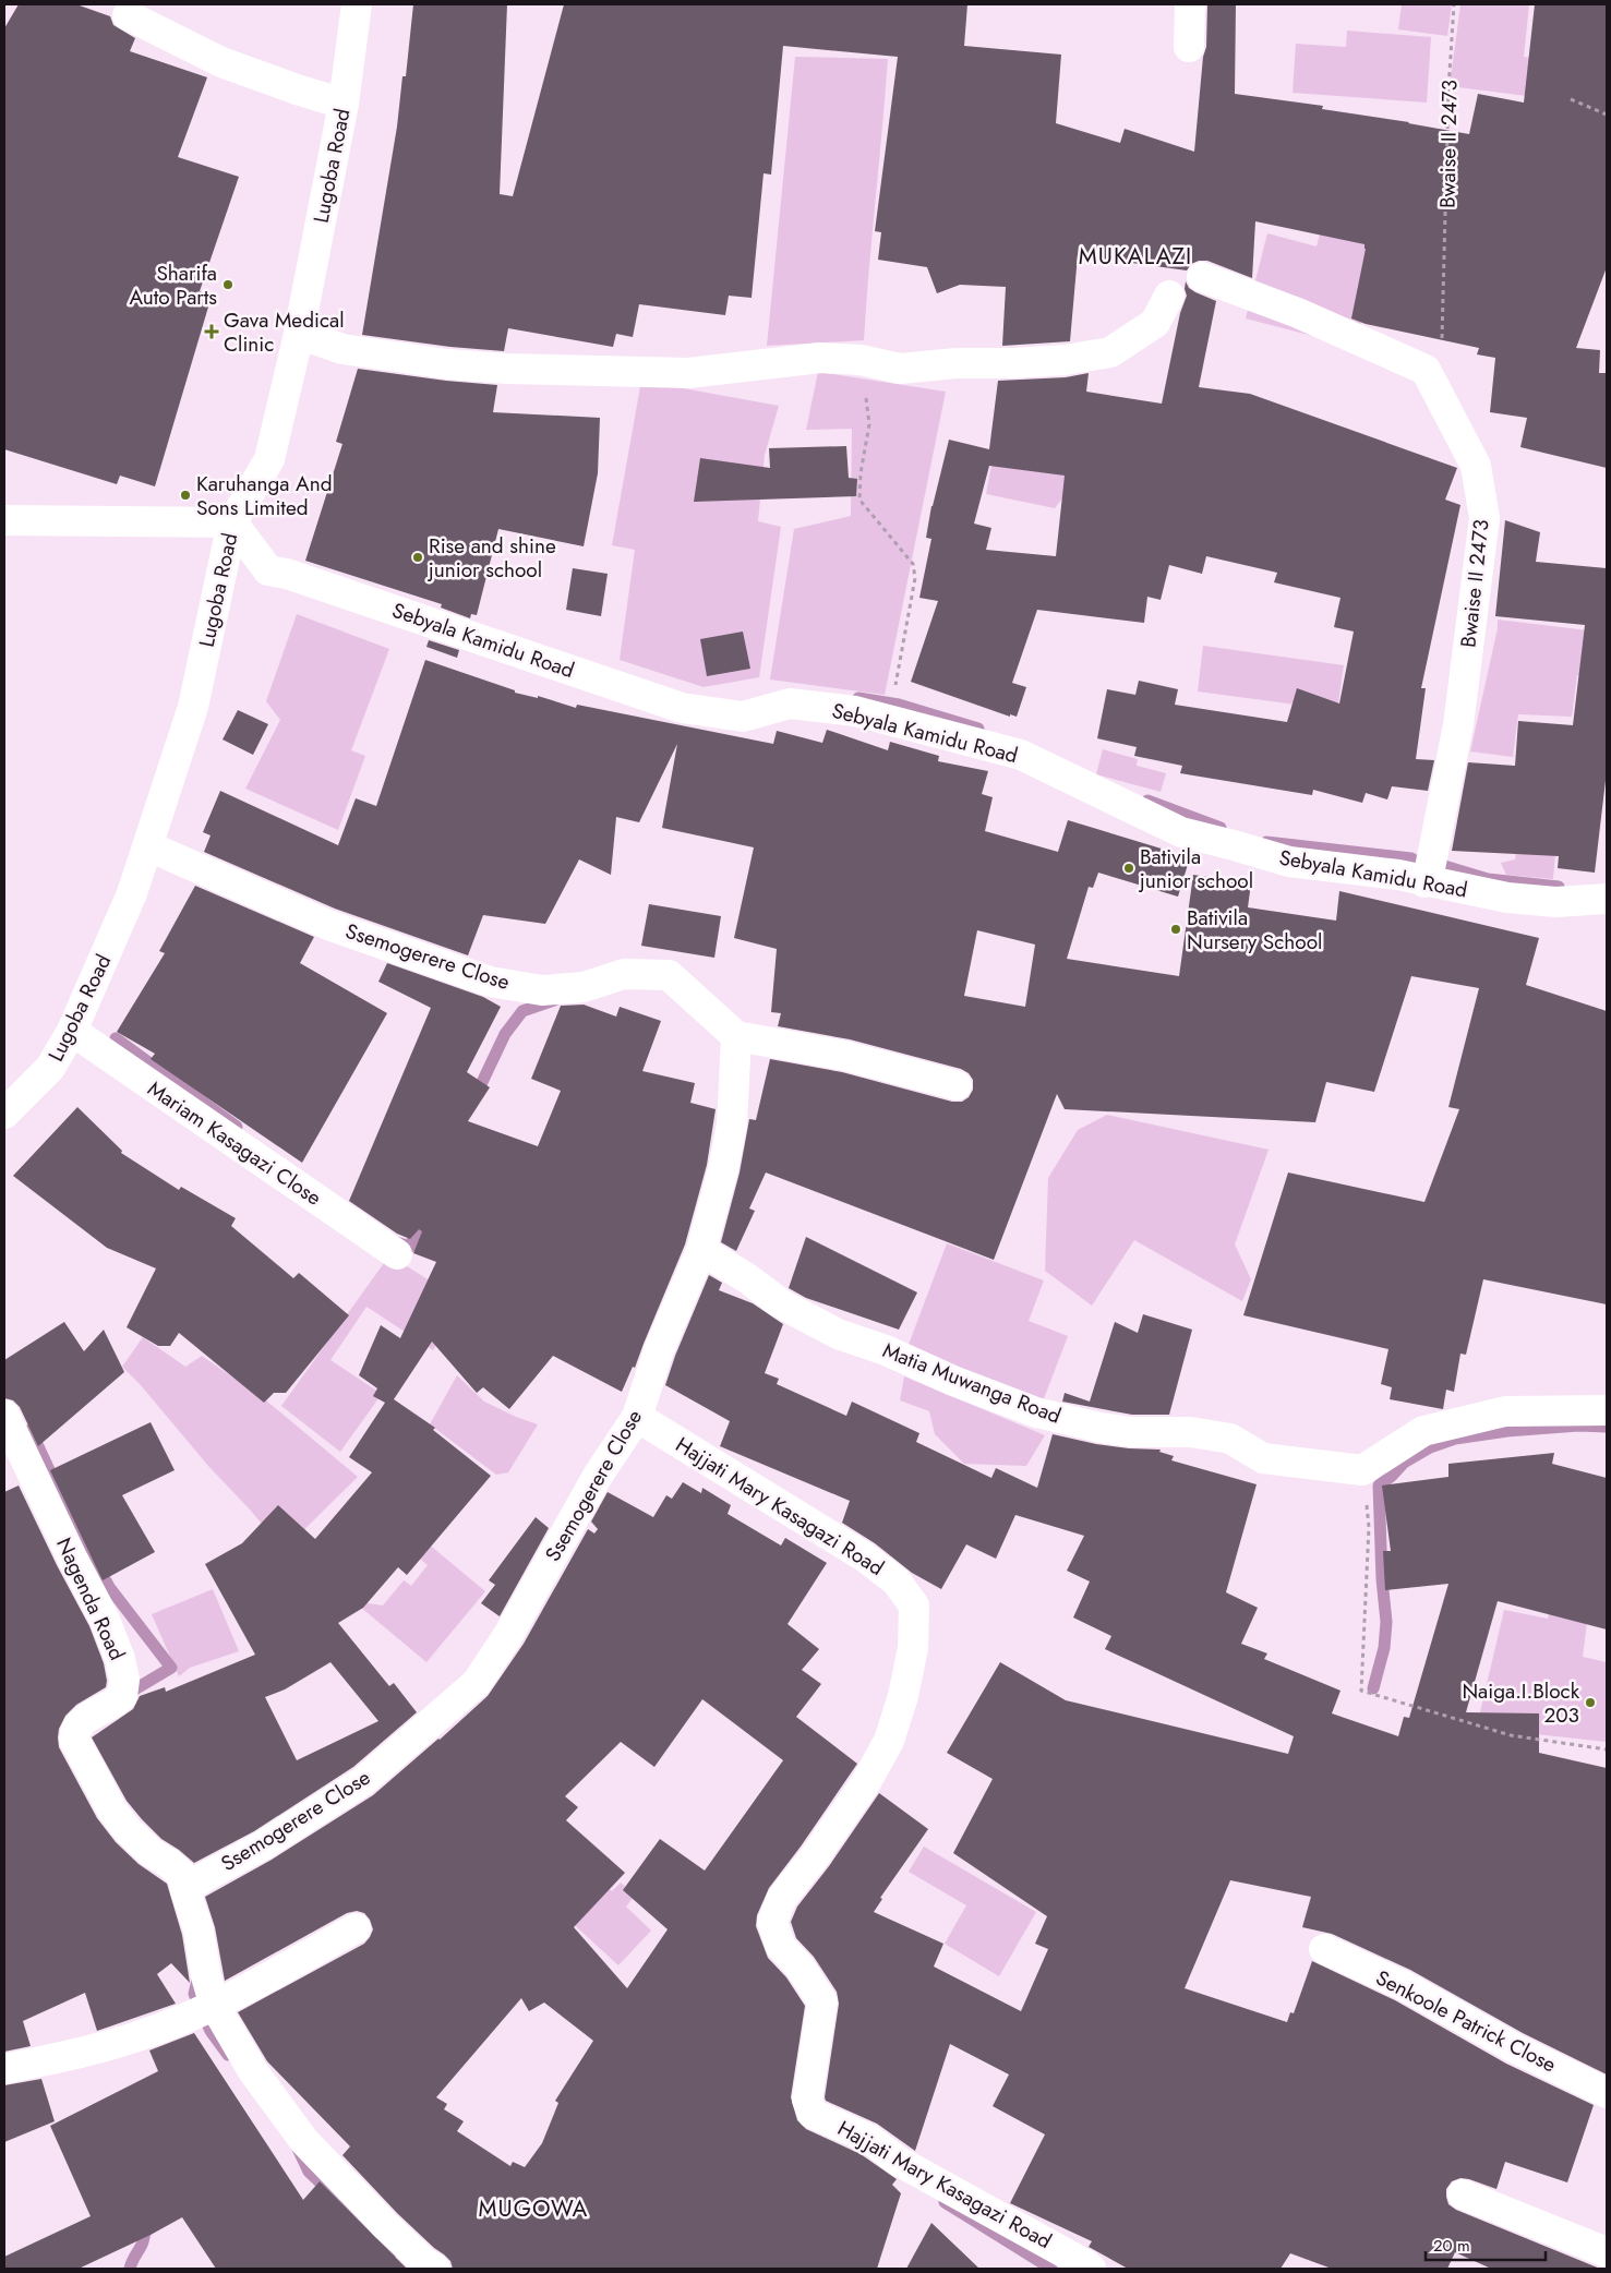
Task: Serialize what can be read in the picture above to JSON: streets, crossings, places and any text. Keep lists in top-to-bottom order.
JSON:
{
  "streets": {
    "street": [
      "Bwaise II 2473",
      "Lugoba Road",
      "Sebyala Kamidu Road",
      "Ssemogerere Close",
      "Mariam Kasagazi Close",
      "Matia Muwanga Road",
      "Hajjati Mary Kasagazi Road",
      "Nagenda Road",
      "Senkoole Patrick Close"
    ]
  },
  "crossings": [
    ["Bwaise II 2473", "Sebyala Kamidu Road"],
    ["Lugoba Road", "Sebyala Kamidu Road"],
    ["Lugoba Road", "Ssemogerere Close"],
    ["Lugoba Road", "Mariam Kasagazi Close"],
    ["Ssemogerere Close", "Matia Muwanga Road"],
    ["Ssemogerere Close", "Hajjati Mary Kasagazi Road"],
    ["Ssemogerere Close", "Nagenda Road"]
  ],
  "districts": ["MUKALAZI", "MUGOWA"],
  "places": {
    "other": [
      "Sharifa Auto Parts",
      "Karuhanga And Sons Limited",
      "Rise and shine junior school",
      "Bativila junior school",
      "Bativila Nursery School",
      "Naiga.I.Block 203"
    ],
    "health": ["Gava Medical Clinic"]
  },
  "scale_bar": "20 m"
}
